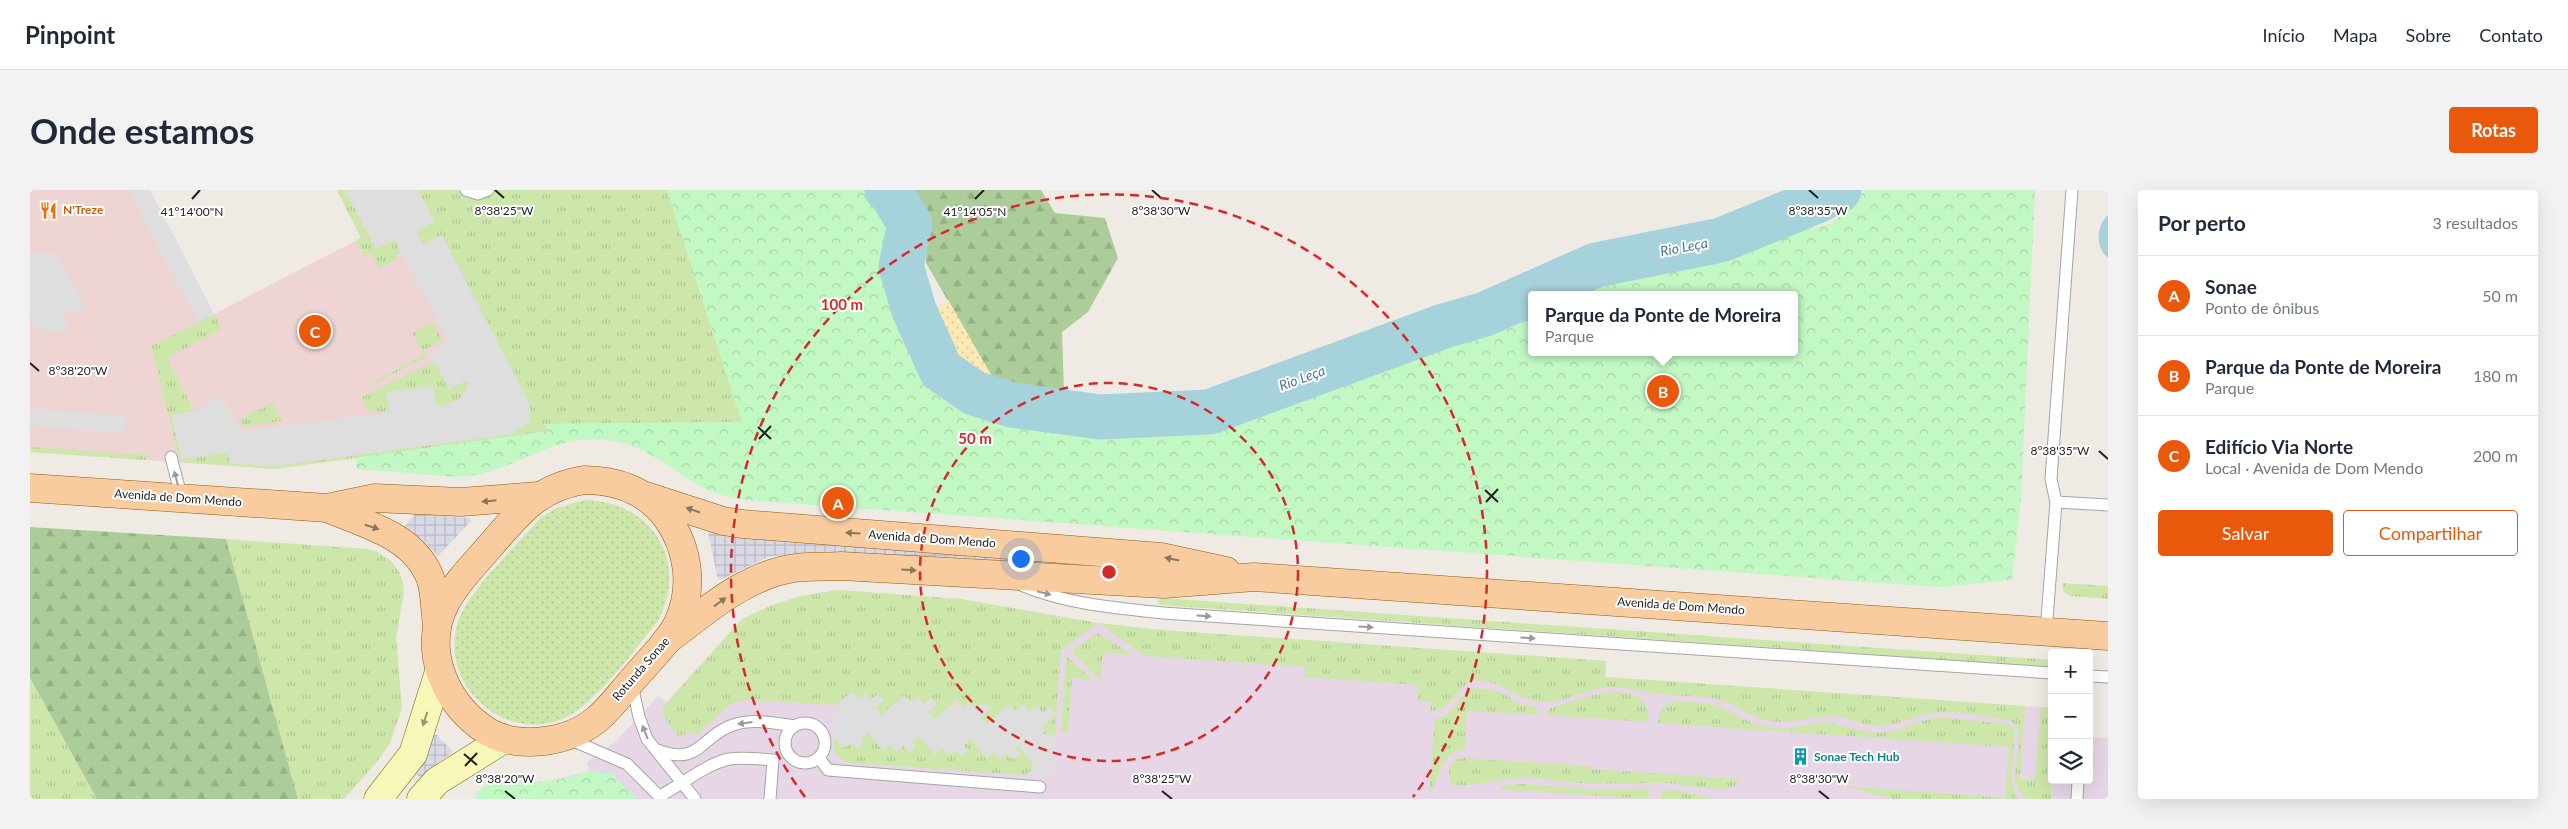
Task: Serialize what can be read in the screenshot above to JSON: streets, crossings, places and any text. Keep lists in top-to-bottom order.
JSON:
{
  "streets": {
    "main road": ["Avenida de Dom Mendo", "Rotunda Sonae"]
  },
  "crossings": [
    ["Avenida de Dom Mendo", "Rotunda Sonae"]
  ],
  "water": ["Rio Leça"],
  "places": {
    "restaurant": ["N'Treze"],
    "building": ["Sonae Tech Hub"]
  },
  "page": {
    "header": "Pinpoint",
    "nav": [
      "Início",
      "Mapa",
      "Sobre",
      "Contato"
    ],
    "buttons": [
      "Rotas",
      ["Salvar", "Compartilhar"]
    ],
    "title": "Onde estamos",
    "heading": ["Por perto", "3 resultados"],
    "list": [
      {
        "mark": "A",
        "name": "Sonae",
        "note": "Ponto de ônibus",
        "value": "50 m"
      },
      {
        "mark": "B",
        "name": "Parque da Ponte de Moreira",
        "note": "Parque",
        "value": "180 m"
      },
      {
        "mark": "C",
        "name": "Edifício Via Norte",
        "note": "Local · Avenida de Dom Mendo",
        "value": "200 m"
      }
    ],
    "popup": ["Parque da Ponte de Moreira", "Parque"],
    "pins": ["C", "B", "A"],
    "map_buttons": ["+", "−"]
  },
  "coordinates": [
    "8°38'30\"W",
    "8°38'25\"W",
    "8°38'35\"W",
    "41°14'00\"N",
    "41°14'05\"N",
    "8°38'20\"W"
  ],
  "rings": ["100 m", "50 m"]
}
